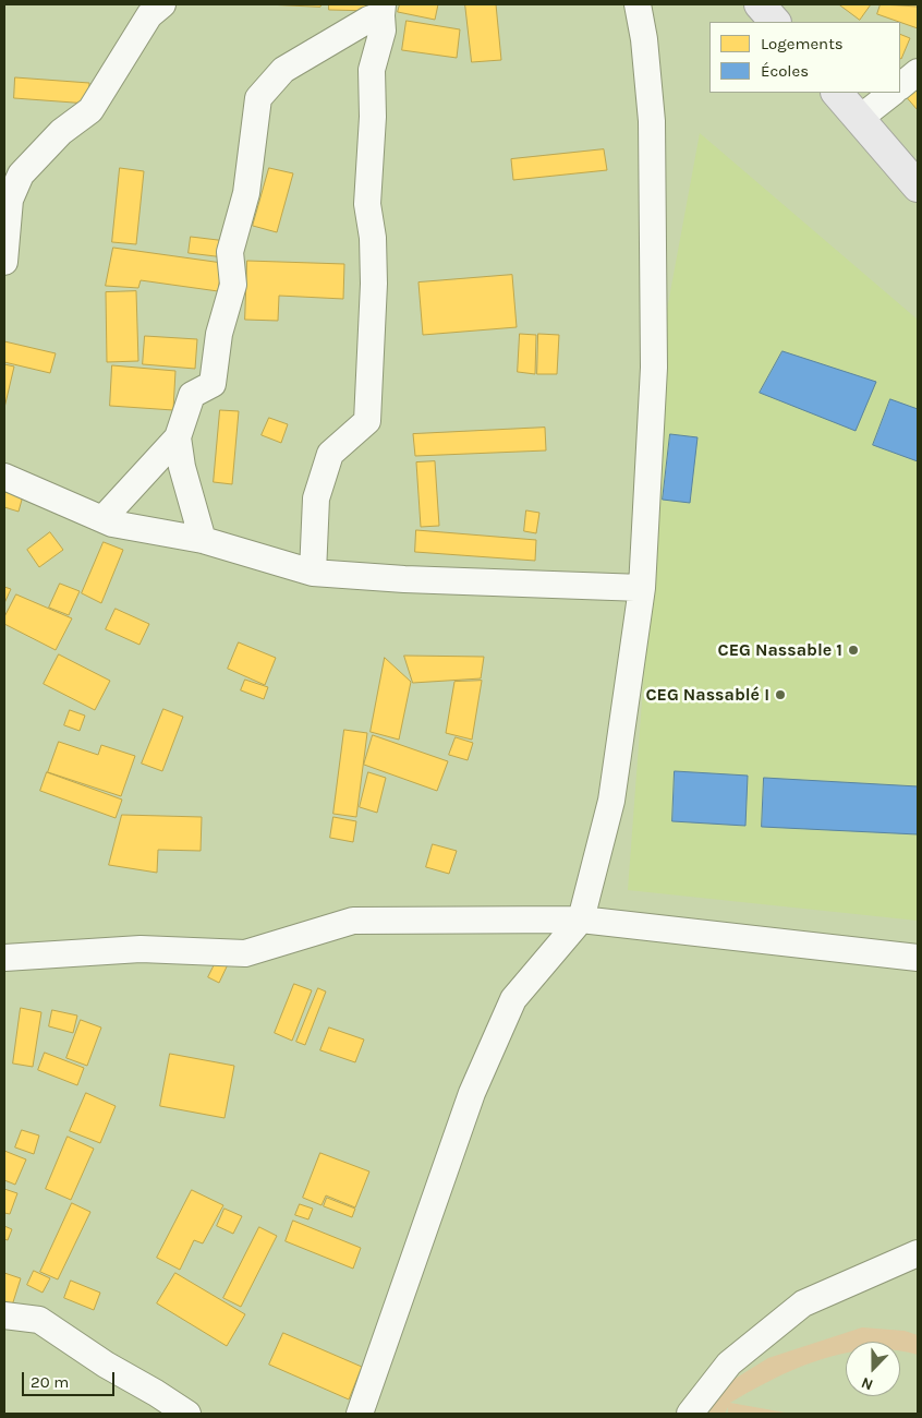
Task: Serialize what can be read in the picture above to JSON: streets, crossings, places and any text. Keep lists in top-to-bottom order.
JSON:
{
  "places": ["CEG Nassable 1", "CEG Nassablé I"],
  "legend": ["Logements", "Écoles"],
  "scale_bar": "20 m",
  "north": "bottom"
}
